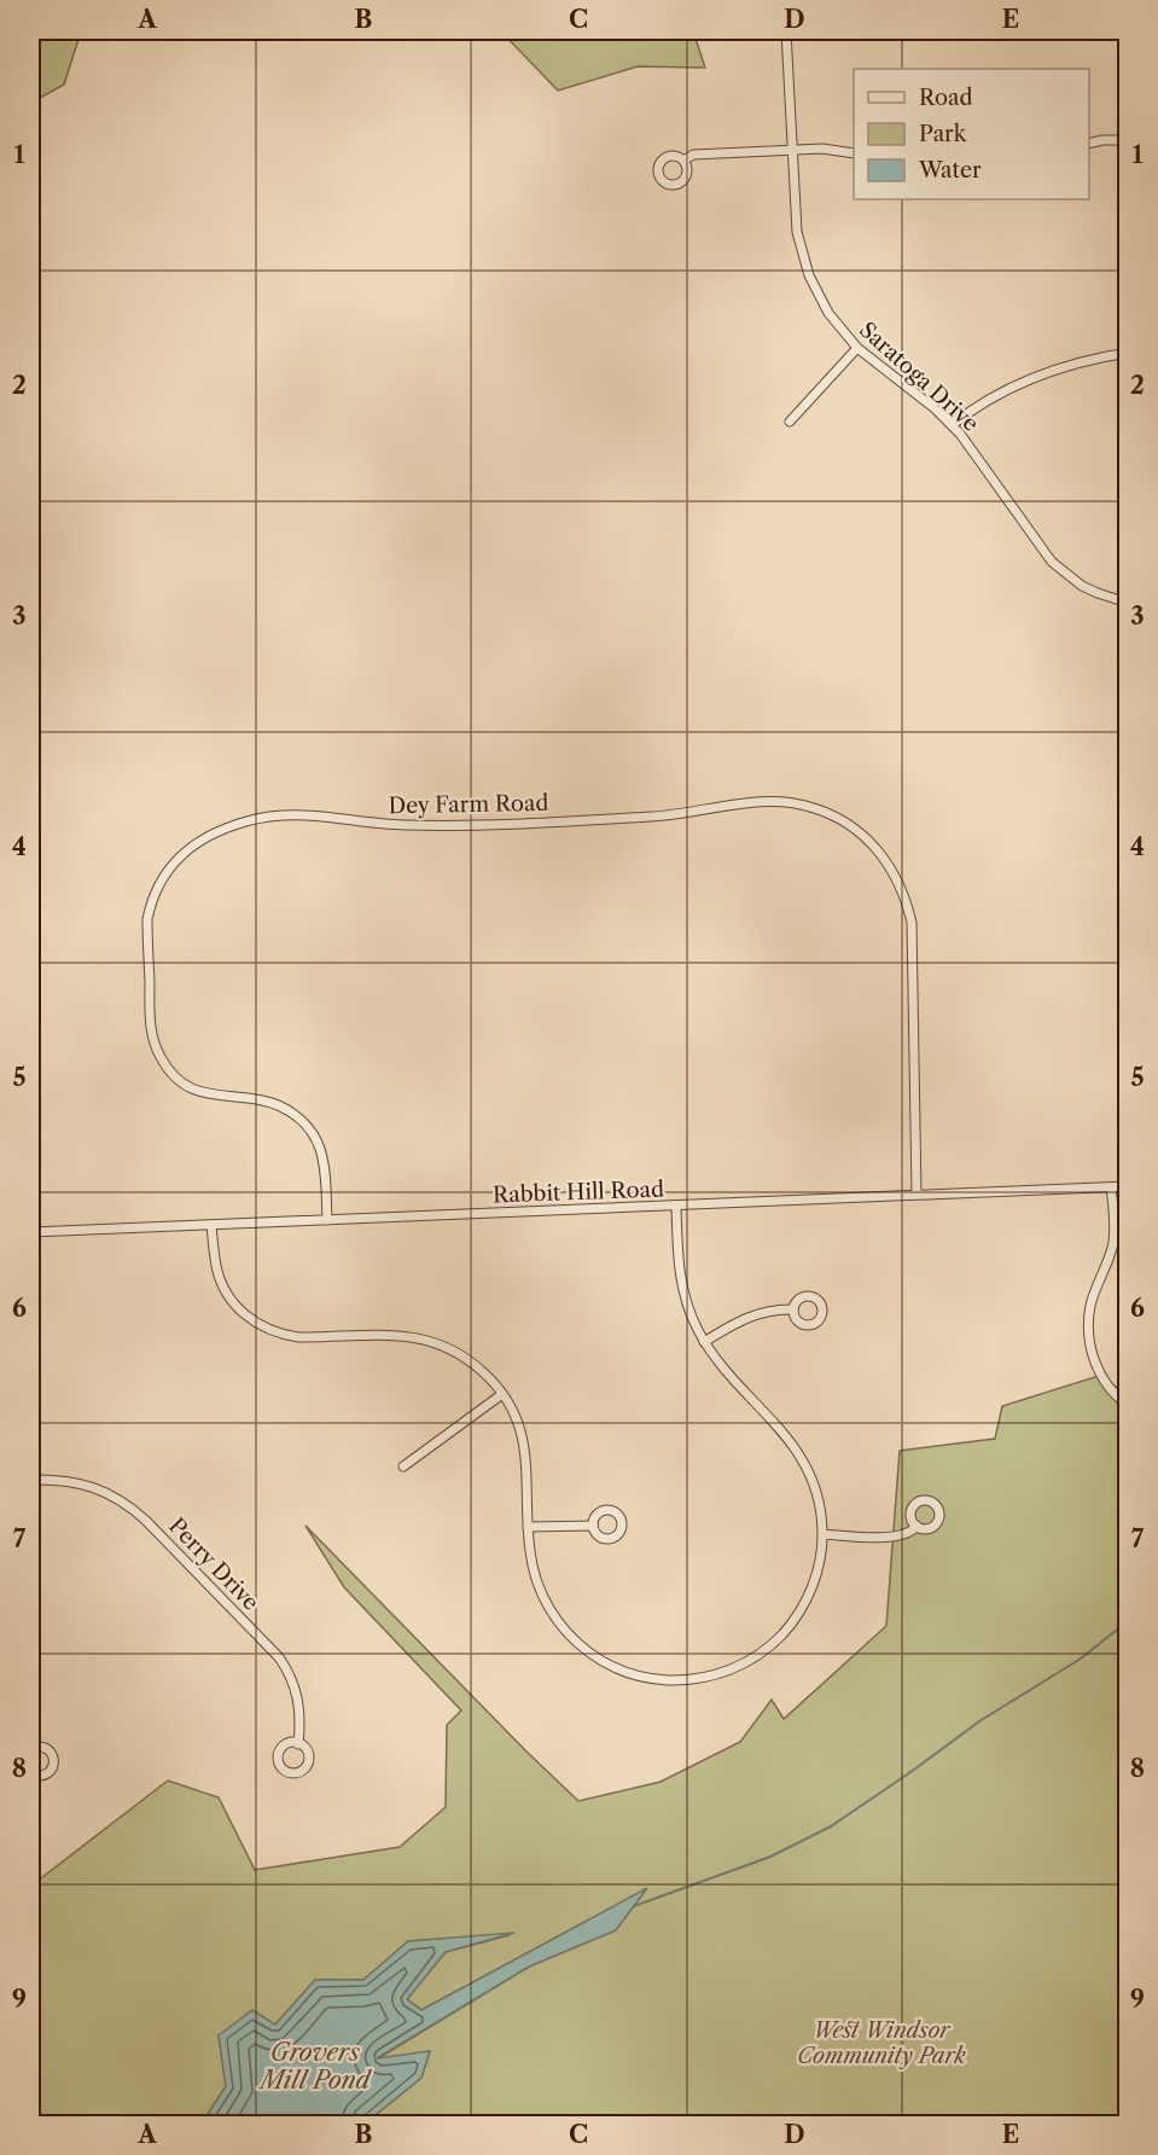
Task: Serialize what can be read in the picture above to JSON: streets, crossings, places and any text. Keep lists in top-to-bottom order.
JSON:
{
  "streets": {
    "street": [
      "Saratoga Drive",
      "Dey Farm Road",
      "Rabbit Hill Road",
      "Perry Drive"
    ]
  },
  "crossings": [
    ["Dey Farm Road", "Rabbit Hill Road"]
  ],
  "water": ["Grovers Mill Pond"],
  "parks": ["West Windsor Community Park"],
  "legend": ["Road", "Park", "Water"],
  "grid": {
    "columns": [
      "A",
      "B",
      "C",
      "D",
      "E"
    ],
    "rows": [
      "1",
      "2",
      "3",
      "4",
      "5",
      "6",
      "7",
      "8",
      "9"
    ]
  }
}
